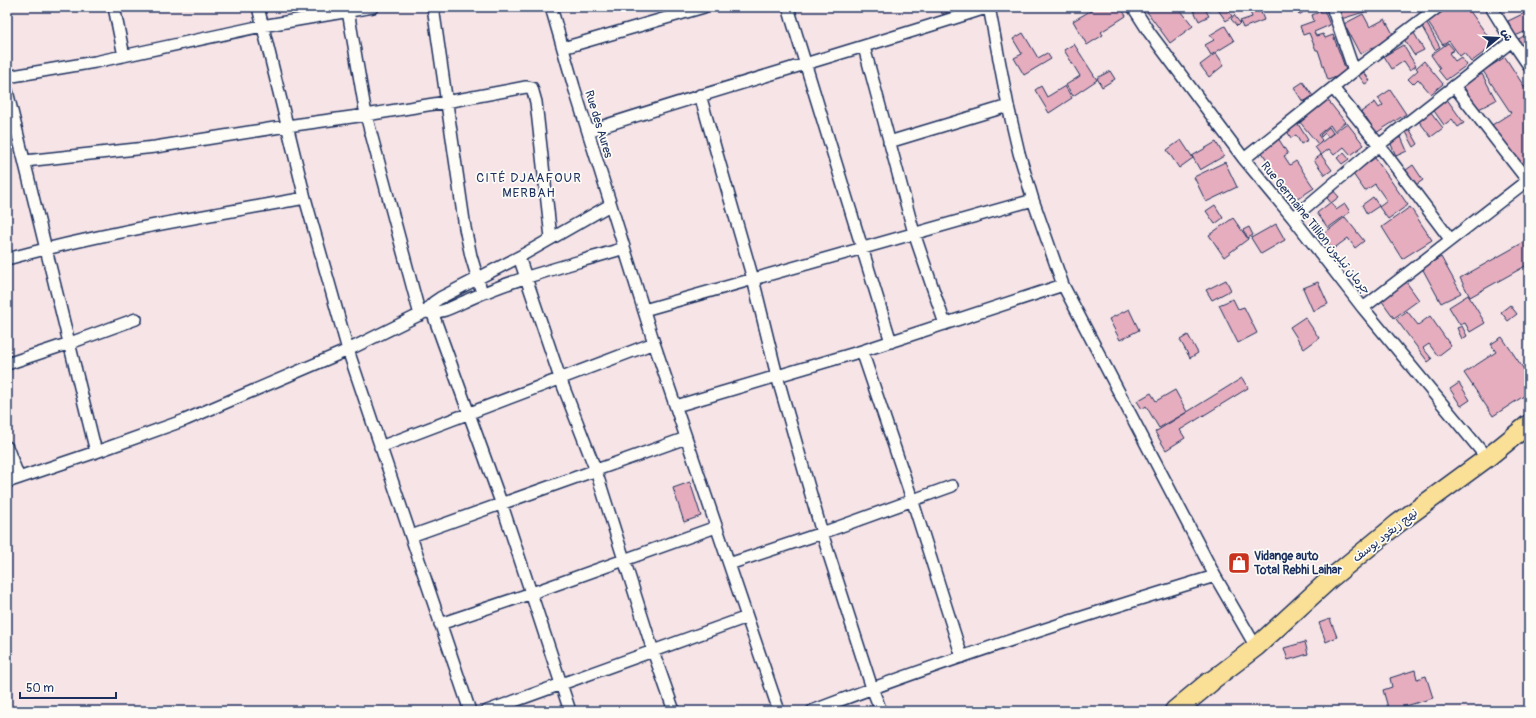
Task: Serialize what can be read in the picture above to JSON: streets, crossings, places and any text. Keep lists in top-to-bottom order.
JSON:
{
  "streets": {
    "highway": ["نهج زيغود يوسف"],
    "street": ["Rue des Aures", "Rue Germaine Tillion جرمان تيليون"]
  },
  "crossings": [
    ["Rue Germaine Tillion جرمان تيليون", "نهج زيغود يوسف"]
  ],
  "districts": ["CITÉ DJAAFOUR MERBAH"],
  "places": {
    "shop": ["Vidange auto Total Rebhi Laihar"]
  },
  "scale_bar": "50 m",
  "north": "right"
}
